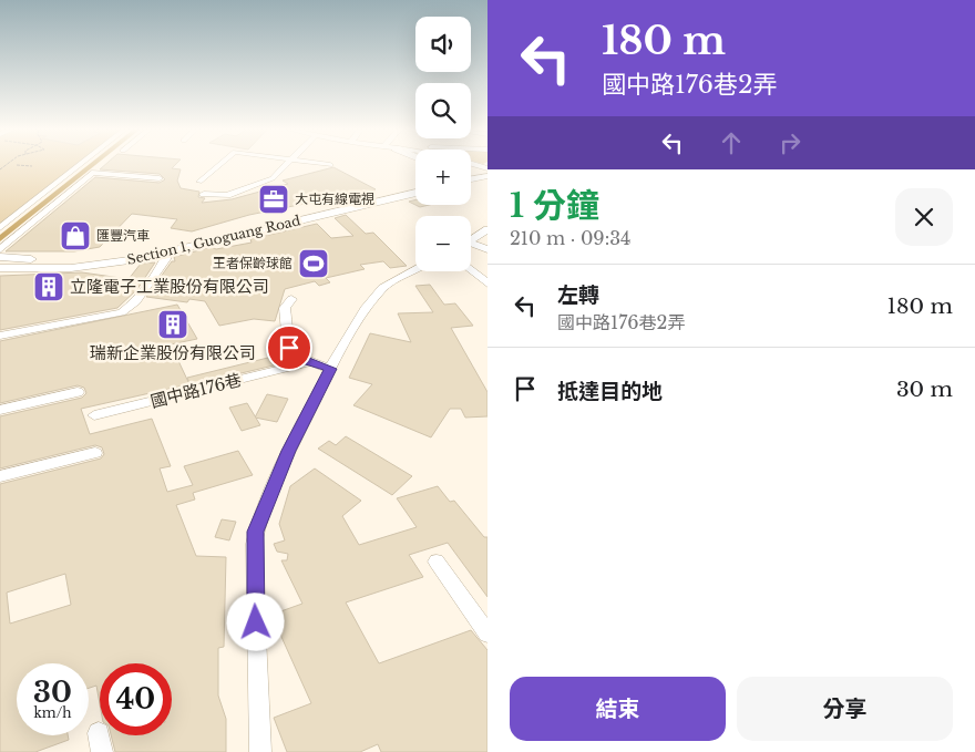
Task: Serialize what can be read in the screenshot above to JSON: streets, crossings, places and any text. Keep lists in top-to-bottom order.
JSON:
{
  "streets": {
    "main road": ["Section 1, Guoguang Road"],
    "street": ["國中路176巷"]
  },
  "places": {
    "office": ["大屯有線電視"],
    "shop": ["匯豐汽車"],
    "sports": ["王者保齡球館"],
    "building": ["立隆電子工業股份有限公司", "瑞新企業股份有限公司"]
  },
  "page": {
    "turn": ["180 m", "國中路176巷2弄"],
    "map_buttons": ["+", "−"],
    "heading": ["1 分鐘", "210 m · 09:34"],
    "list": [
      {
        "name": "左轉",
        "note": "國中路176巷2弄",
        "value": "180 m"
      },
      {
        "name": "抵達目的地",
        "value": "30 m"
      }
    ],
    "speed": "30 km/h",
    "limit": "40",
    "buttons": ["結束", "分享"]
  }
}
